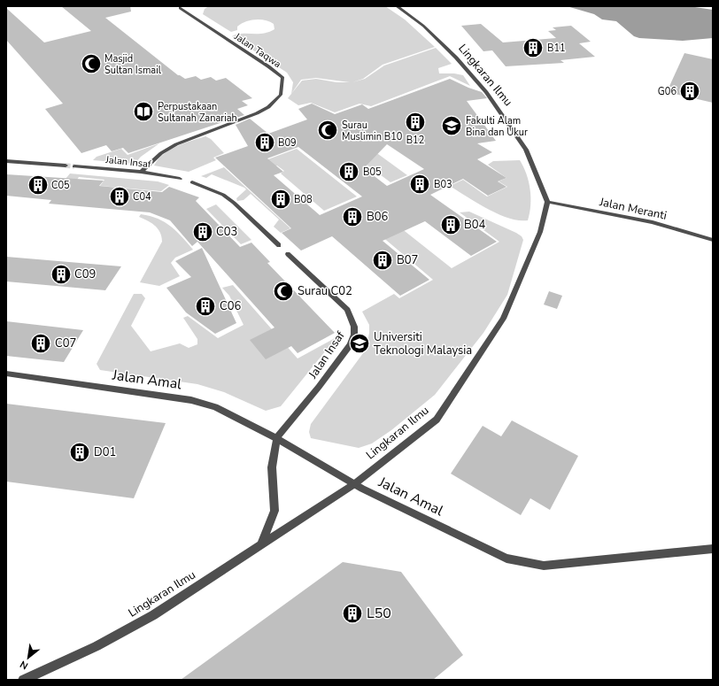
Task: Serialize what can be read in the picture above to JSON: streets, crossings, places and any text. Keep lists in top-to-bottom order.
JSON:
{
  "streets": {
    "street": [
      "Jalan Taqwa",
      "Lingkaran Ilmu",
      "Jalan Insaf",
      "Jalan Meranti",
      "Jalan Amal"
    ]
  },
  "crossings": [
    ["Jalan Taqwa", "Jalan Insaf"],
    ["Lingkaran Ilmu", "Jalan Meranti"],
    ["Lingkaran Ilmu", "Jalan Amal"],
    ["Jalan Insaf", "Jalan Amal"]
  ],
  "places": {
    "building": [
      "B11",
      "G06",
      "B12",
      "B09",
      "B05",
      "B03",
      "C05",
      "C04",
      "B08",
      "B06",
      "B04",
      "C03",
      "B07",
      "C09",
      "C06",
      "C07",
      "D01",
      "L50"
    ],
    "mosque": ["Masjid Sultan Ismail", "Surau Muslimin B10", "Surau C02"],
    "library": ["Perpustakaan Sultanah Zanariah"],
    "school or university": ["Fakulti Alam Bina dan Ukur", "Universiti Teknologi Malaysia"]
  },
  "north": "bottom left"
}
